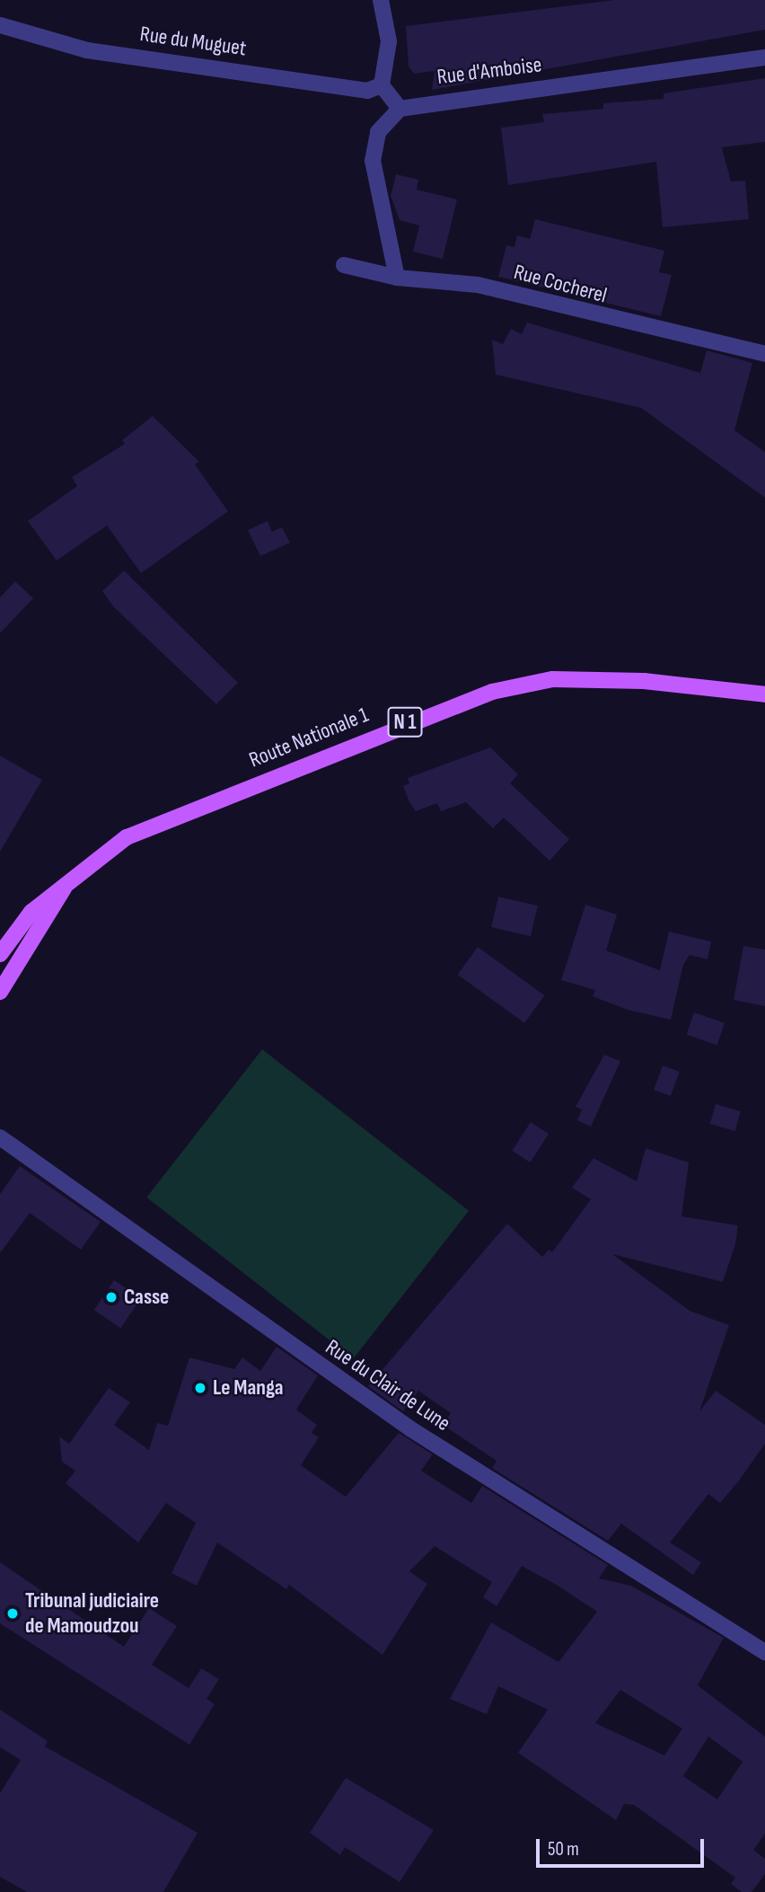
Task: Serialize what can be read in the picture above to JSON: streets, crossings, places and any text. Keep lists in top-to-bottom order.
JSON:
{
  "streets": {
    "main road": ["N 1", "Route Nationale 1"],
    "street": [
      "Rue du Muguet",
      "Rue d'Amboise",
      "Rue Cocherel",
      "Rue du Clair de Lune"
    ]
  },
  "places": ["Casse", "Le Manga", "Tribunal judiciaire de Mamoudzou"],
  "scale_bar": "50 m"
}
